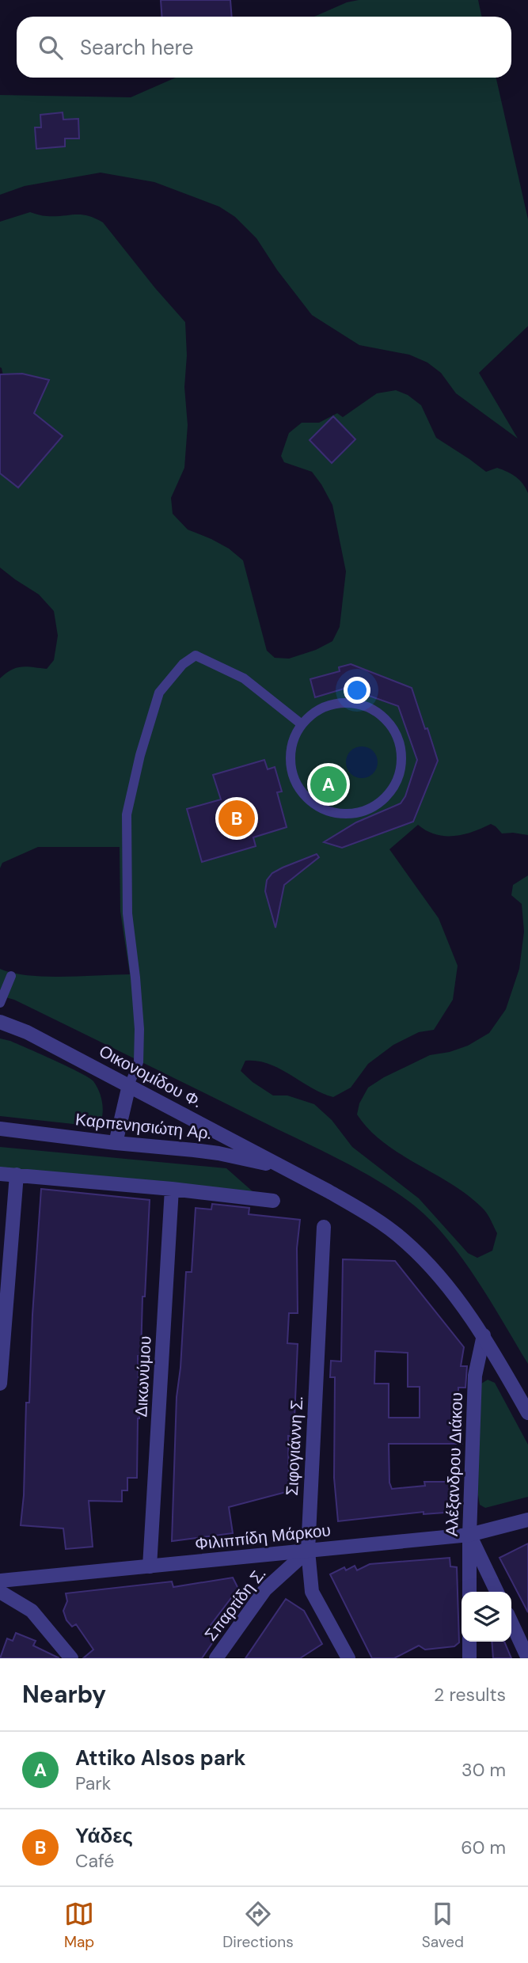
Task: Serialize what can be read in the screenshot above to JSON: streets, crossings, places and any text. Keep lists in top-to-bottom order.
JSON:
{
  "streets": {
    "street": [
      "Οικονομίδου Φ.",
      "Καρπενησιώτη Αρ.",
      "Δικωνύμου",
      "Σιφογιάννη Σ.",
      "Αλέξανδρου Διάκου",
      "Φιλιππίδη Μάρκου",
      "Σπαρτίδη Σ."
    ]
  },
  "crossings": [
    ["Οικονομίδου Φ.", "Καρπενησιώτη Αρ."],
    ["Οικονομίδου Φ.", "Αλέξανδρου Διάκου"],
    ["Δικωνύμου", "Φιλιππίδη Μάρκου"],
    ["Σιφογιάννη Σ.", "Φιλιππίδη Μάρκου"],
    ["Σιφογιάννη Σ.", "Σπαρτίδη Σ."],
    ["Αλέξανδρου Διάκου", "Φιλιππίδη Μάρκου"],
    ["Φιλιππίδη Μάρκου", "Σπαρτίδη Σ."]
  ],
  "page": {
    "search": "Search here",
    "pins": ["A", "B"],
    "heading": ["Nearby", "2 results"],
    "list": [
      {
        "mark": "A",
        "name": "Attiko Alsos park",
        "note": "Park",
        "value": "30 m"
      },
      {
        "mark": "B",
        "name": "Υάδες",
        "note": "Café",
        "value": "60 m"
      }
    ],
    "nav": ["Map", "Directions", "Saved"]
  }
}
